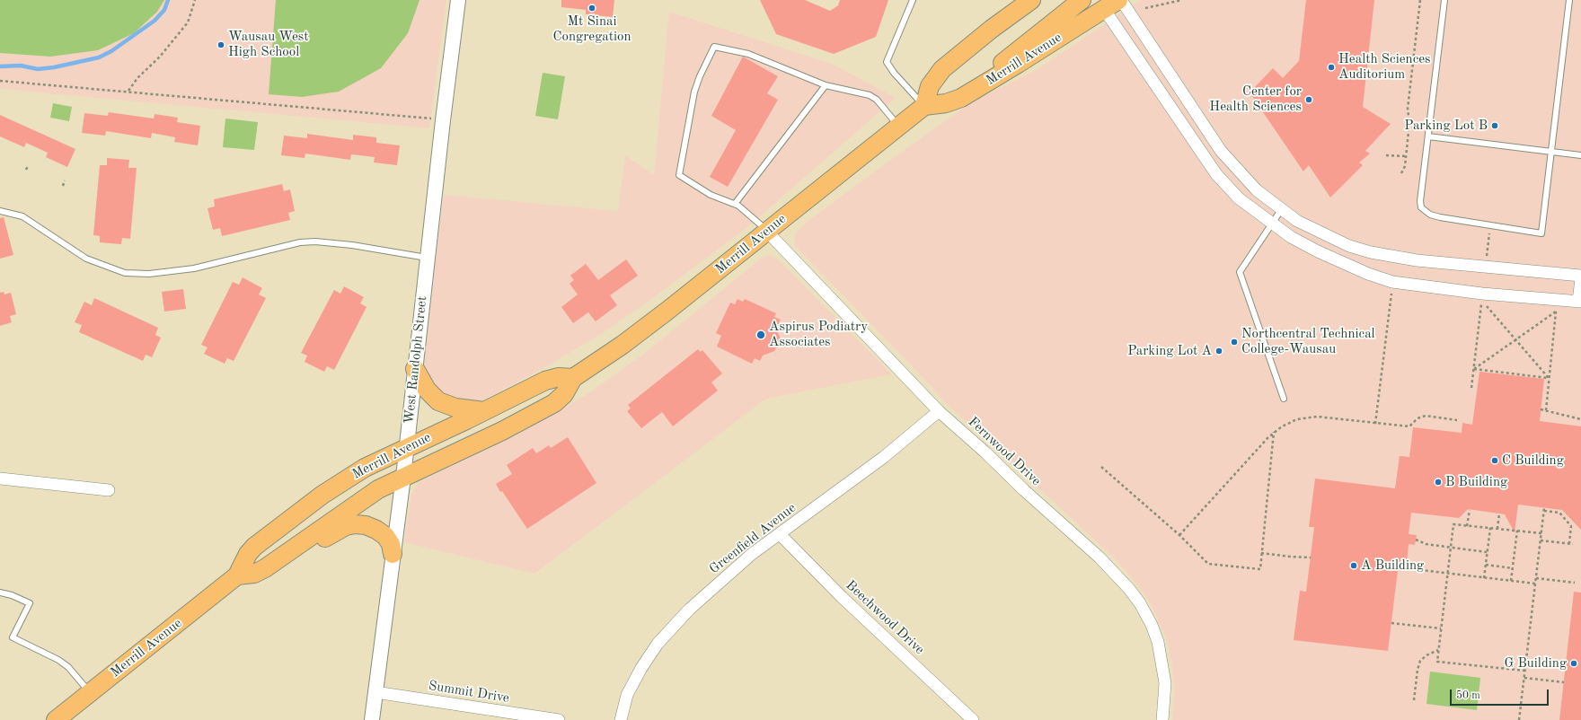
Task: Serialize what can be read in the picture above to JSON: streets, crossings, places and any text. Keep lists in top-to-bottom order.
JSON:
{
  "streets": {
    "main road": ["Merrill Avenue"],
    "street": [
      "West Randolph Street",
      "Fernwood Drive",
      "Greenfield Avenue",
      "Beechwood Drive",
      "Summit Drive"
    ]
  },
  "crossings": [
    ["Merrill Avenue", "West Randolph Street"],
    ["Merrill Avenue", "Fernwood Drive"],
    ["West Randolph Street", "Summit Drive"],
    ["Fernwood Drive", "Greenfield Avenue"],
    ["Greenfield Avenue", "Beechwood Drive"]
  ],
  "places": [
    "Mt Sinai Congregation",
    "Wausau West High School",
    "Health Sciences Auditorium",
    "Center for Health Sciences",
    "Parking Lot B",
    "Aspirus Podiatry Associates",
    "Northcentral Technical College-Wausau",
    "Parking Lot A",
    "C Building",
    "B Building",
    "A Building",
    "G Building"
  ],
  "scale_bar": "50 m"
}
